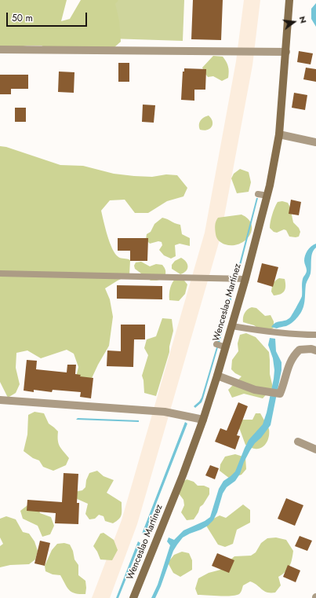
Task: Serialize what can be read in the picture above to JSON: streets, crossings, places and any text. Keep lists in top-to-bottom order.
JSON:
{
  "streets": {
    "main road": ["Wenceslao Martínez"]
  },
  "scale_bar": "50 m",
  "north": "right"
}
